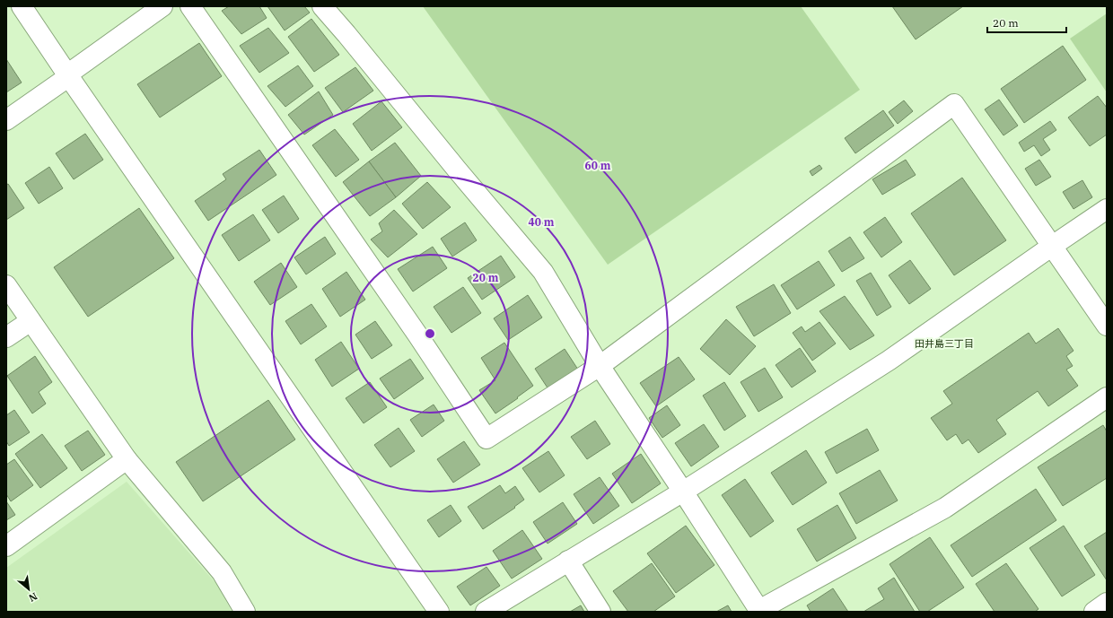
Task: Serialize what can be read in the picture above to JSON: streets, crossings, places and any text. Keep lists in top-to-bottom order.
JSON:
{
  "districts": ["田井島三丁目"],
  "scale_bar": "20 m",
  "north": "bottom right",
  "rings": ["60 m", "40 m", "20 m"]
}
